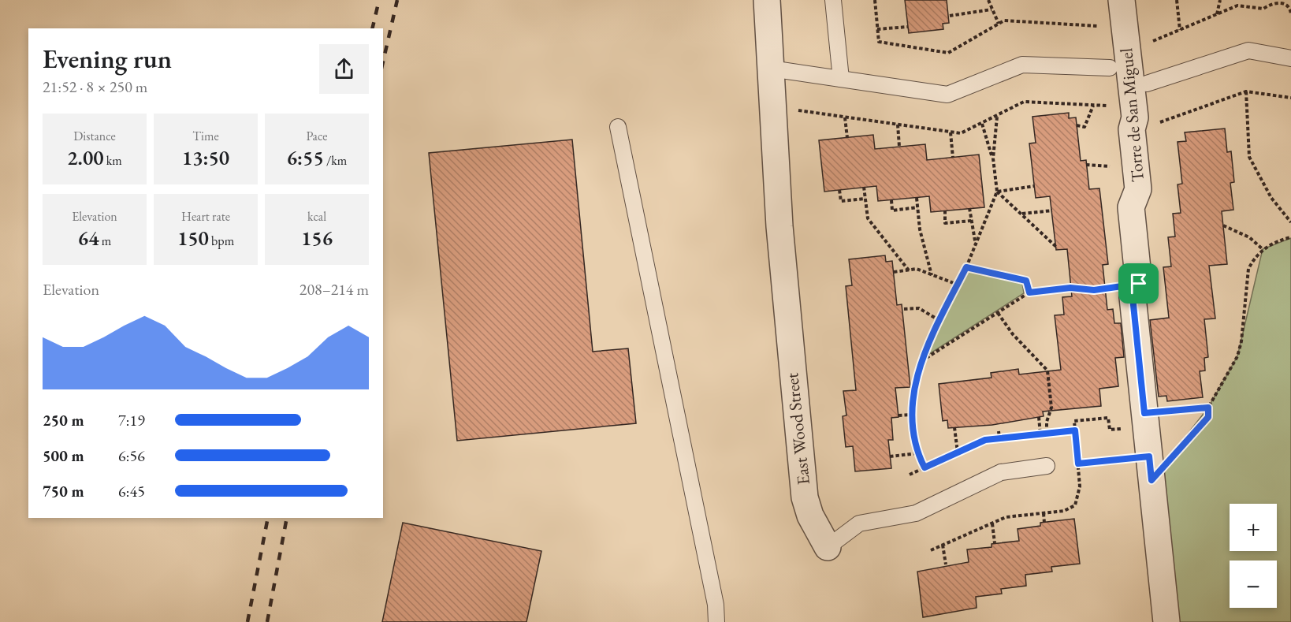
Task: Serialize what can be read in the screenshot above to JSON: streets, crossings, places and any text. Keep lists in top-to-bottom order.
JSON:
{
  "streets": {
    "street": ["Torre de San Miguel", "East Wood Street"]
  },
  "page": {
    "heading": ["Evening run", "21:52 · 8 × 250 m"],
    "stats": [
      ["Distance", "2.00 km"],
      ["Time", "13:50"],
      ["Pace", "6:55 /km"],
      ["Elevation", "64 m"],
      ["Heart rate", "150 bpm"],
      ["kcal", "156"]
    ],
    "chart": ["Elevation", "208–214 m"],
    "list": [
      {
        "name": "250 m",
        "note": "7:19"
      },
      {
        "name": "500 m",
        "note": "6:56"
      },
      {
        "name": "750 m",
        "note": "6:45"
      }
    ],
    "map_buttons": ["+", "−"]
  }
}
